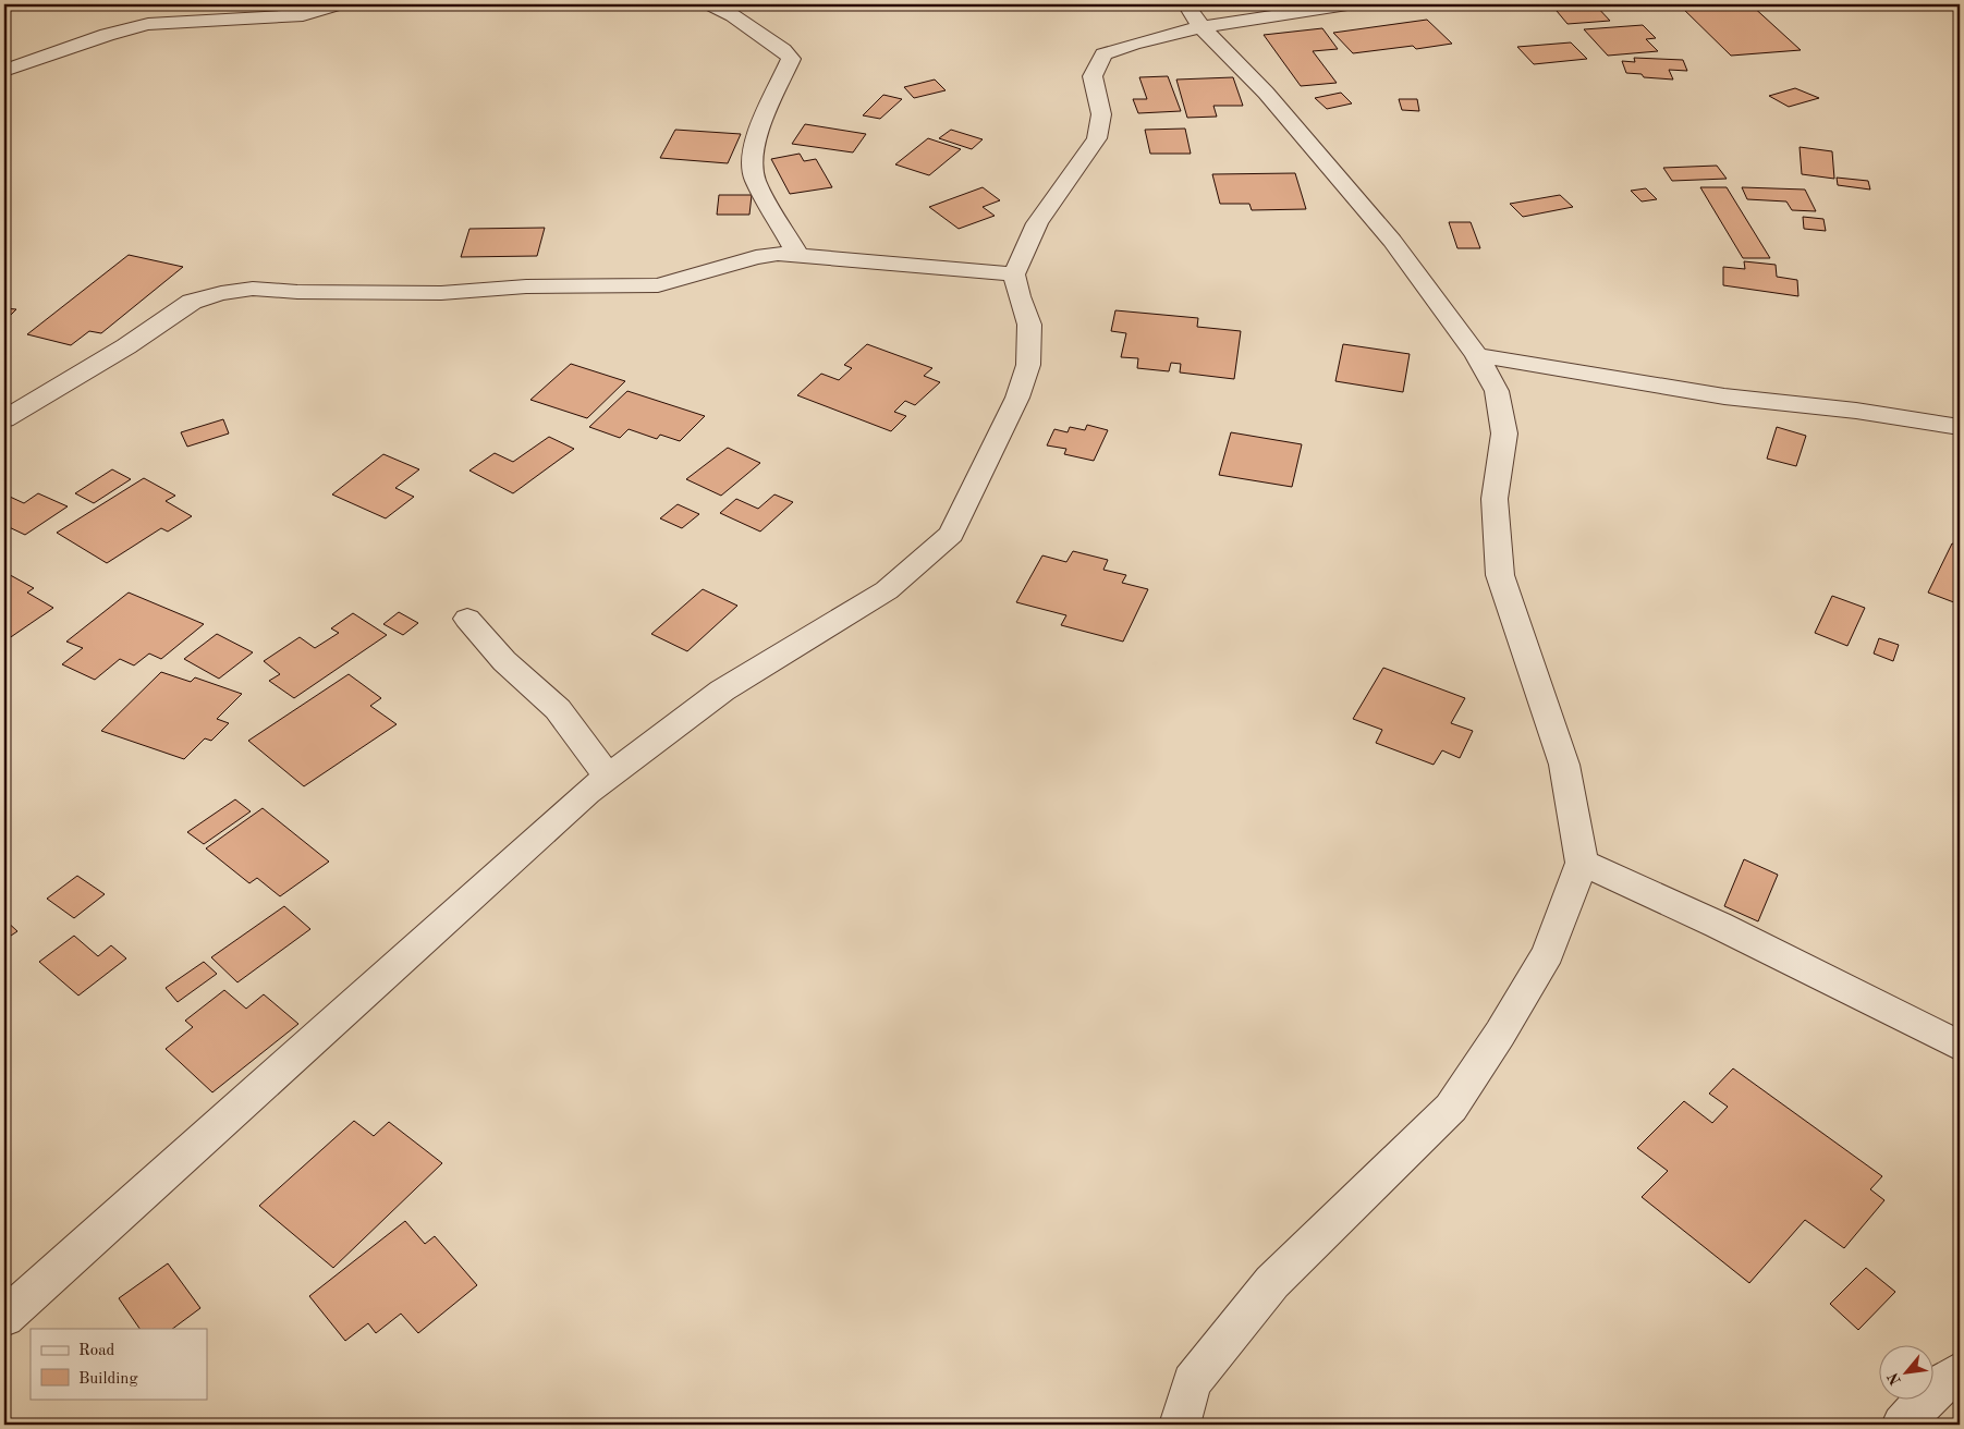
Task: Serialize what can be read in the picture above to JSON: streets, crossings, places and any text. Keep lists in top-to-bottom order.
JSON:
{
  "legend": ["Road", "Building"],
  "north": "bottom left"
}
